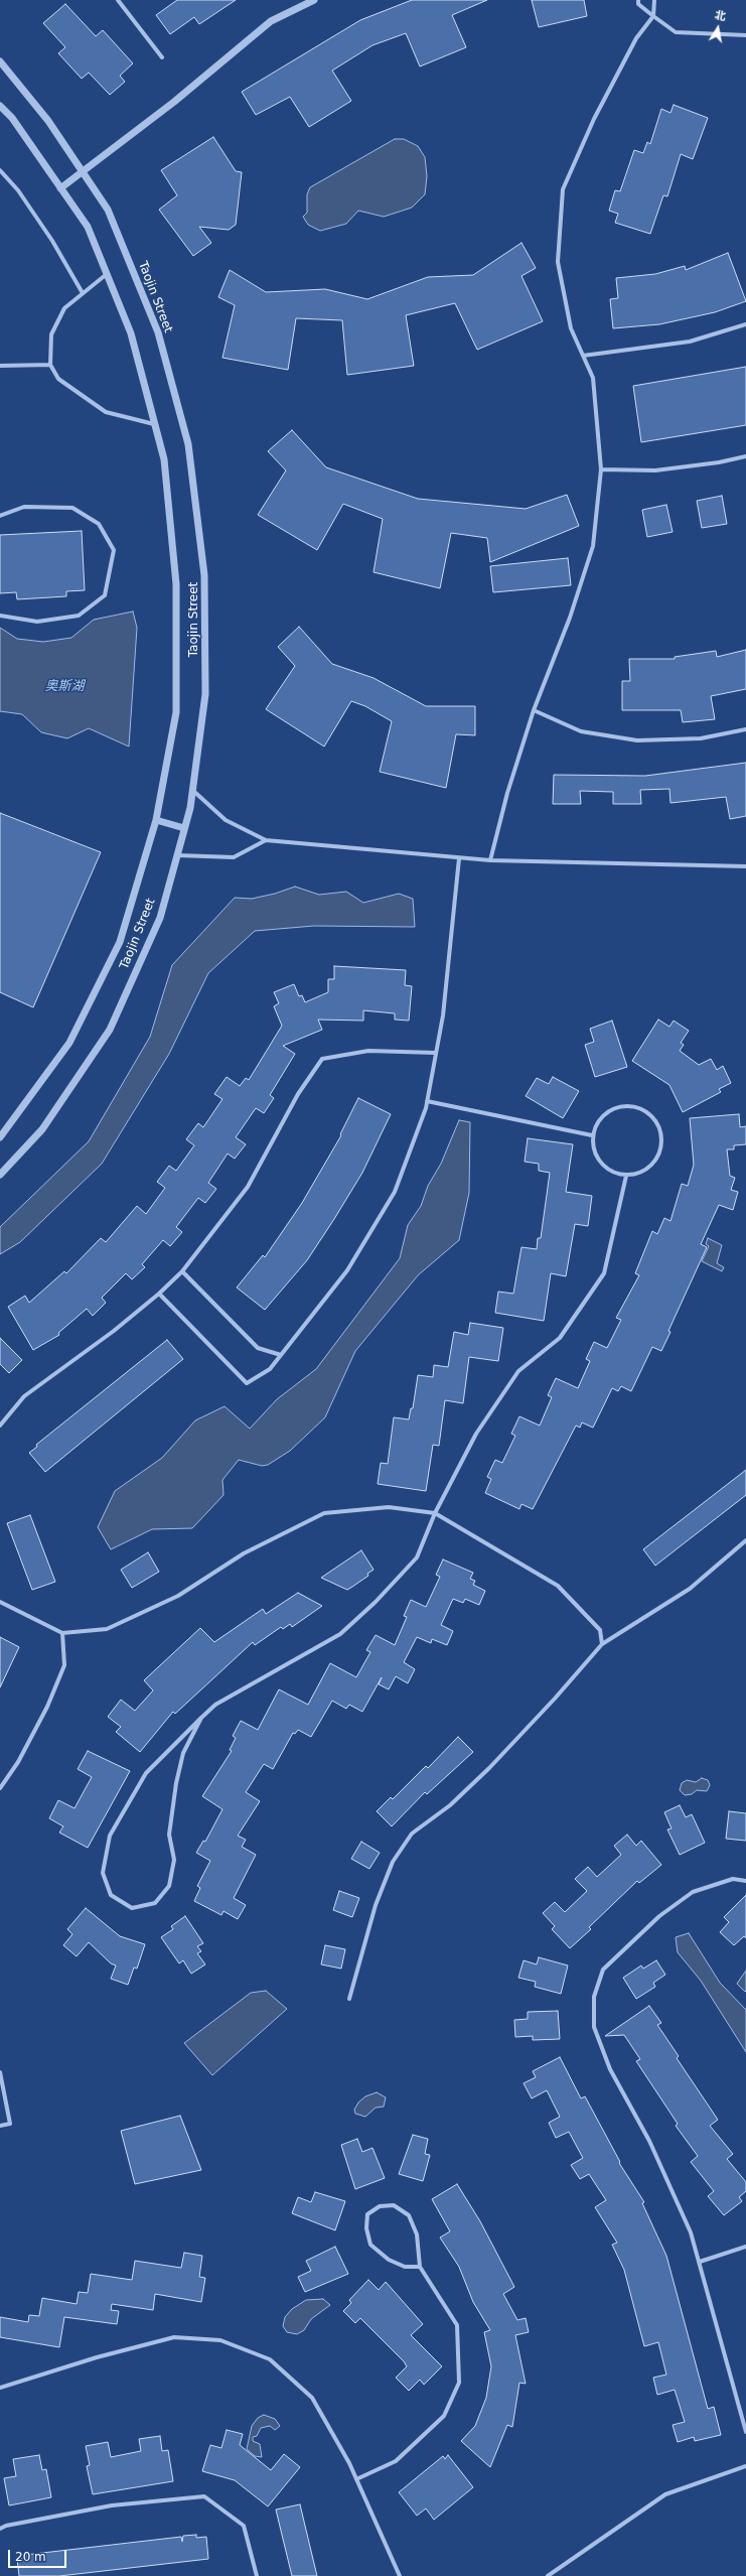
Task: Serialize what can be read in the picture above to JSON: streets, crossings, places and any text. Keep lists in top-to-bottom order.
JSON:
{
  "streets": {
    "street": ["Taojin Street"]
  },
  "water": ["奥斯湖"],
  "scale_bar": "20 m",
  "north": "top"
}
